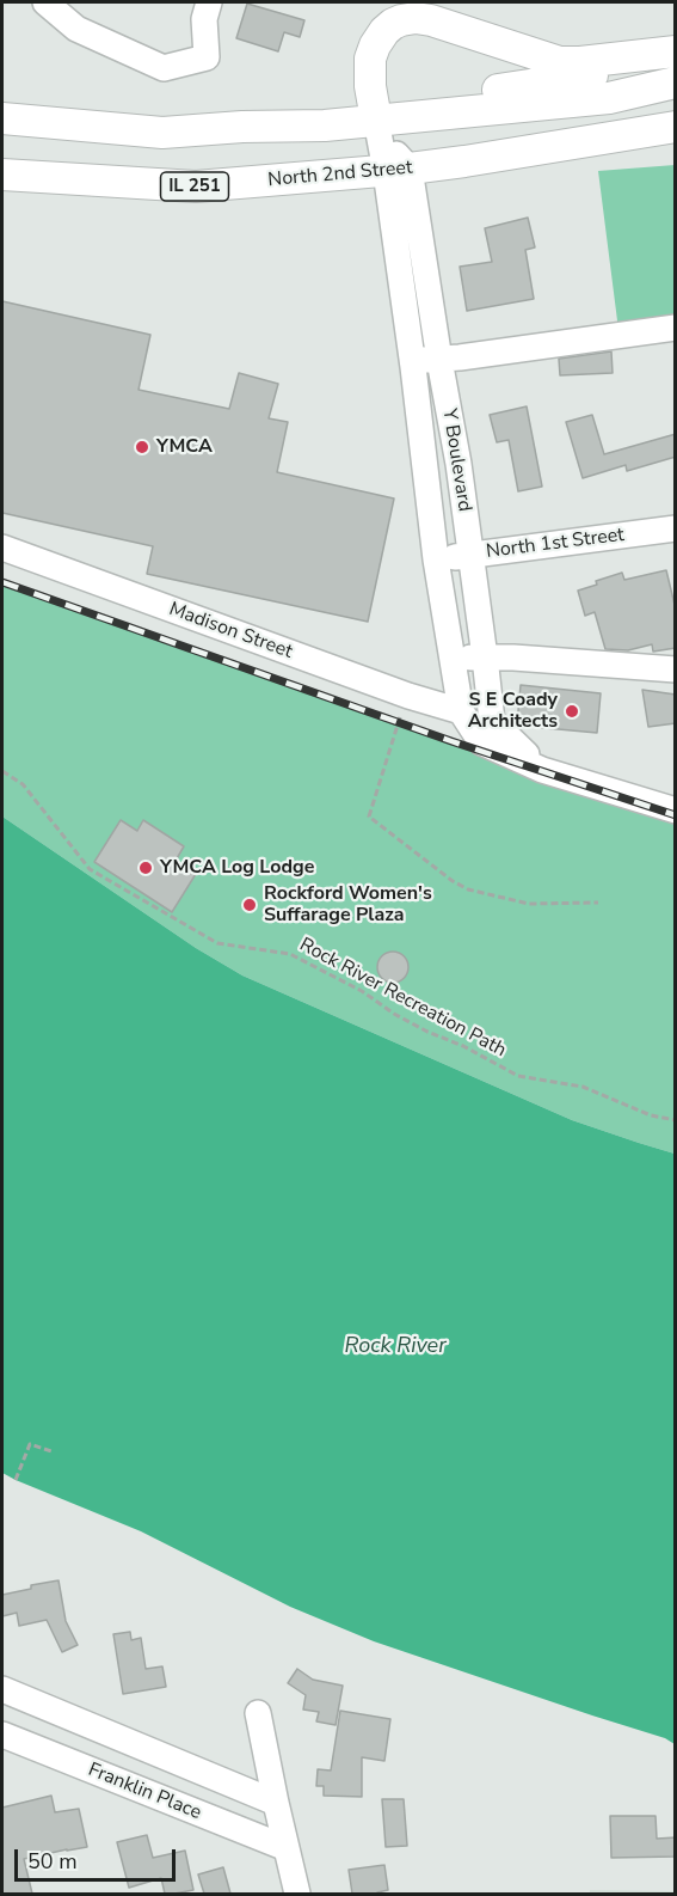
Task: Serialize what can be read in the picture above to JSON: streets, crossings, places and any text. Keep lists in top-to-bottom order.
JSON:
{
  "streets": {
    "main road": ["North 2nd Street", "IL 251"],
    "street": [
      "Y Boulevard",
      "North 1st Street",
      "Madison Street",
      "Franklin Place"
    ],
    "path": ["Rock River Recreation Path"]
  },
  "crossings": [
    ["North 2nd Street", "Y Boulevard"],
    ["Y Boulevard", "North 1st Street"],
    ["Y Boulevard", "Madison Street"]
  ],
  "water": ["Rock River"],
  "places": [
    "YMCA",
    "S E Coady Architects",
    "YMCA Log Lodge",
    "Rockford Women's Suffarage Plaza"
  ],
  "scale_bar": "50 m"
}
